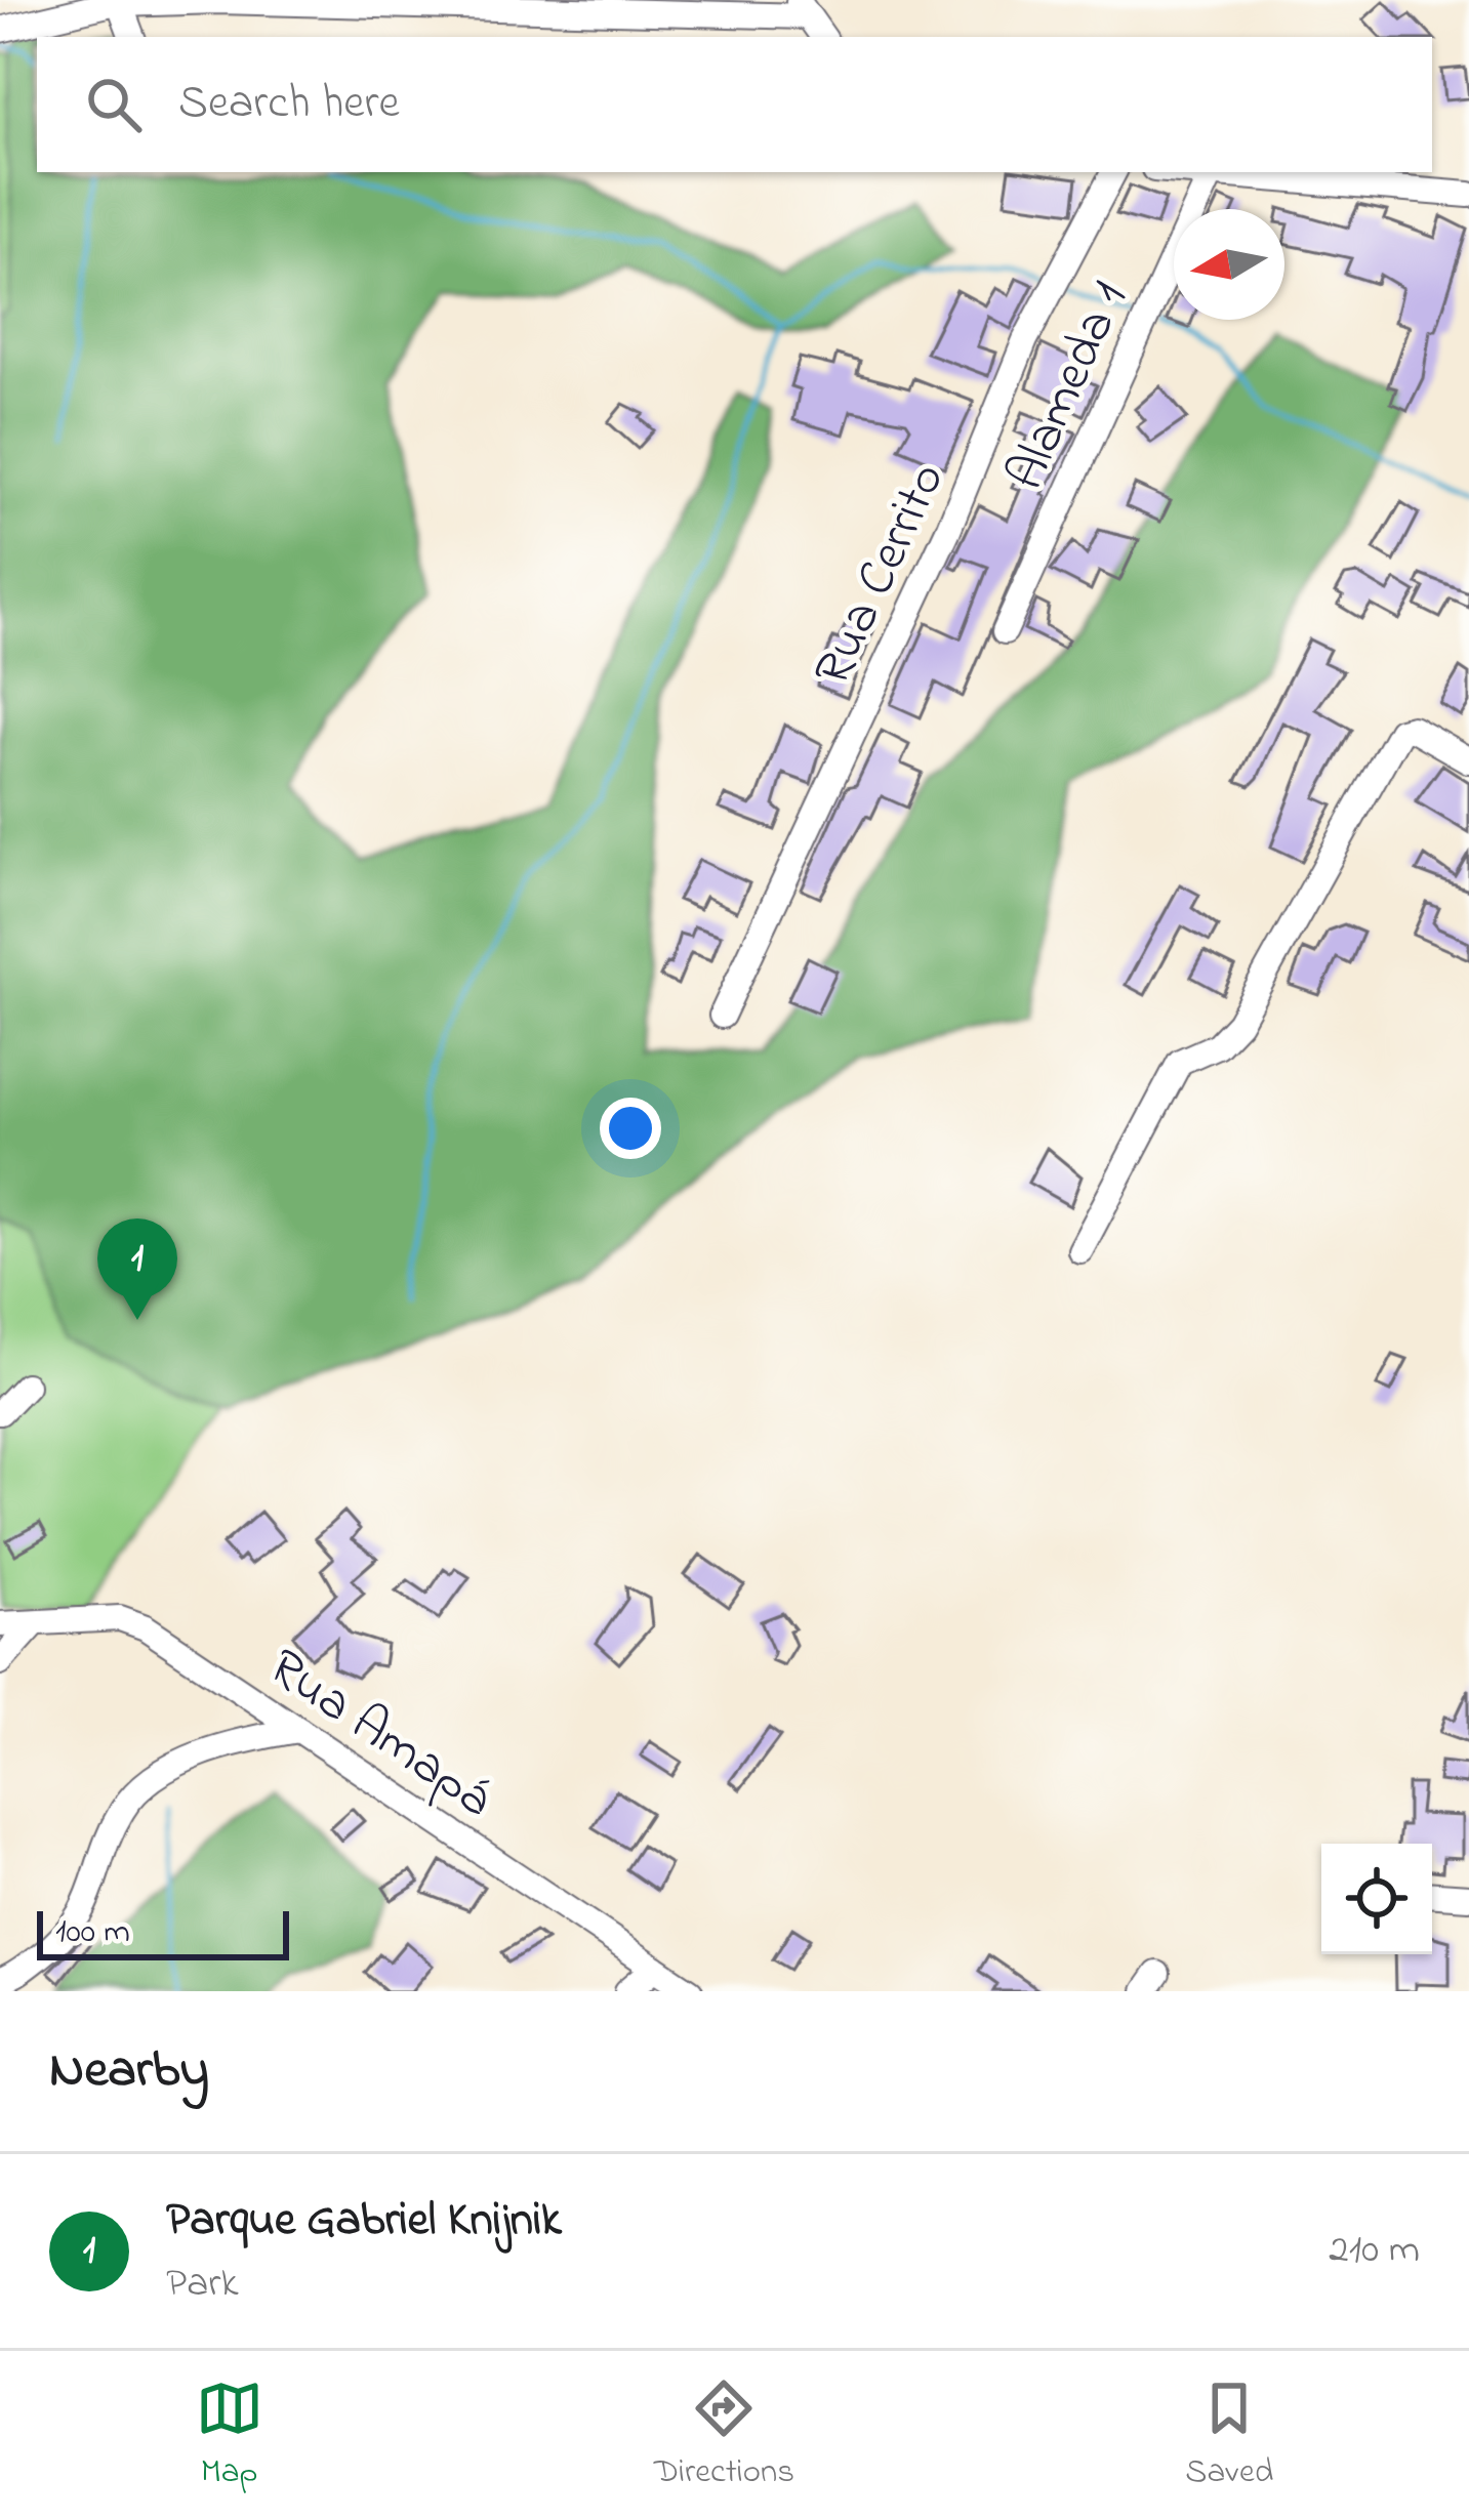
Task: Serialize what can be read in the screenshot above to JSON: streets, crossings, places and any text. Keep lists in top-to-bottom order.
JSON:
{
  "streets": {
    "street": ["Alameda 1", "Rua Cerrito", "Rua Amapá"]
  },
  "scale_bar": "100 m",
  "north": "left",
  "page": {
    "search": "Search here",
    "pins": "1",
    "scale": "100 m",
    "heading": "Nearby",
    "list": [
      {
        "mark": "1",
        "name": "Parque Gabriel Knijnik",
        "note": "Park",
        "value": "210 m"
      }
    ],
    "nav": ["Map", "Directions", "Saved"]
  }
}
